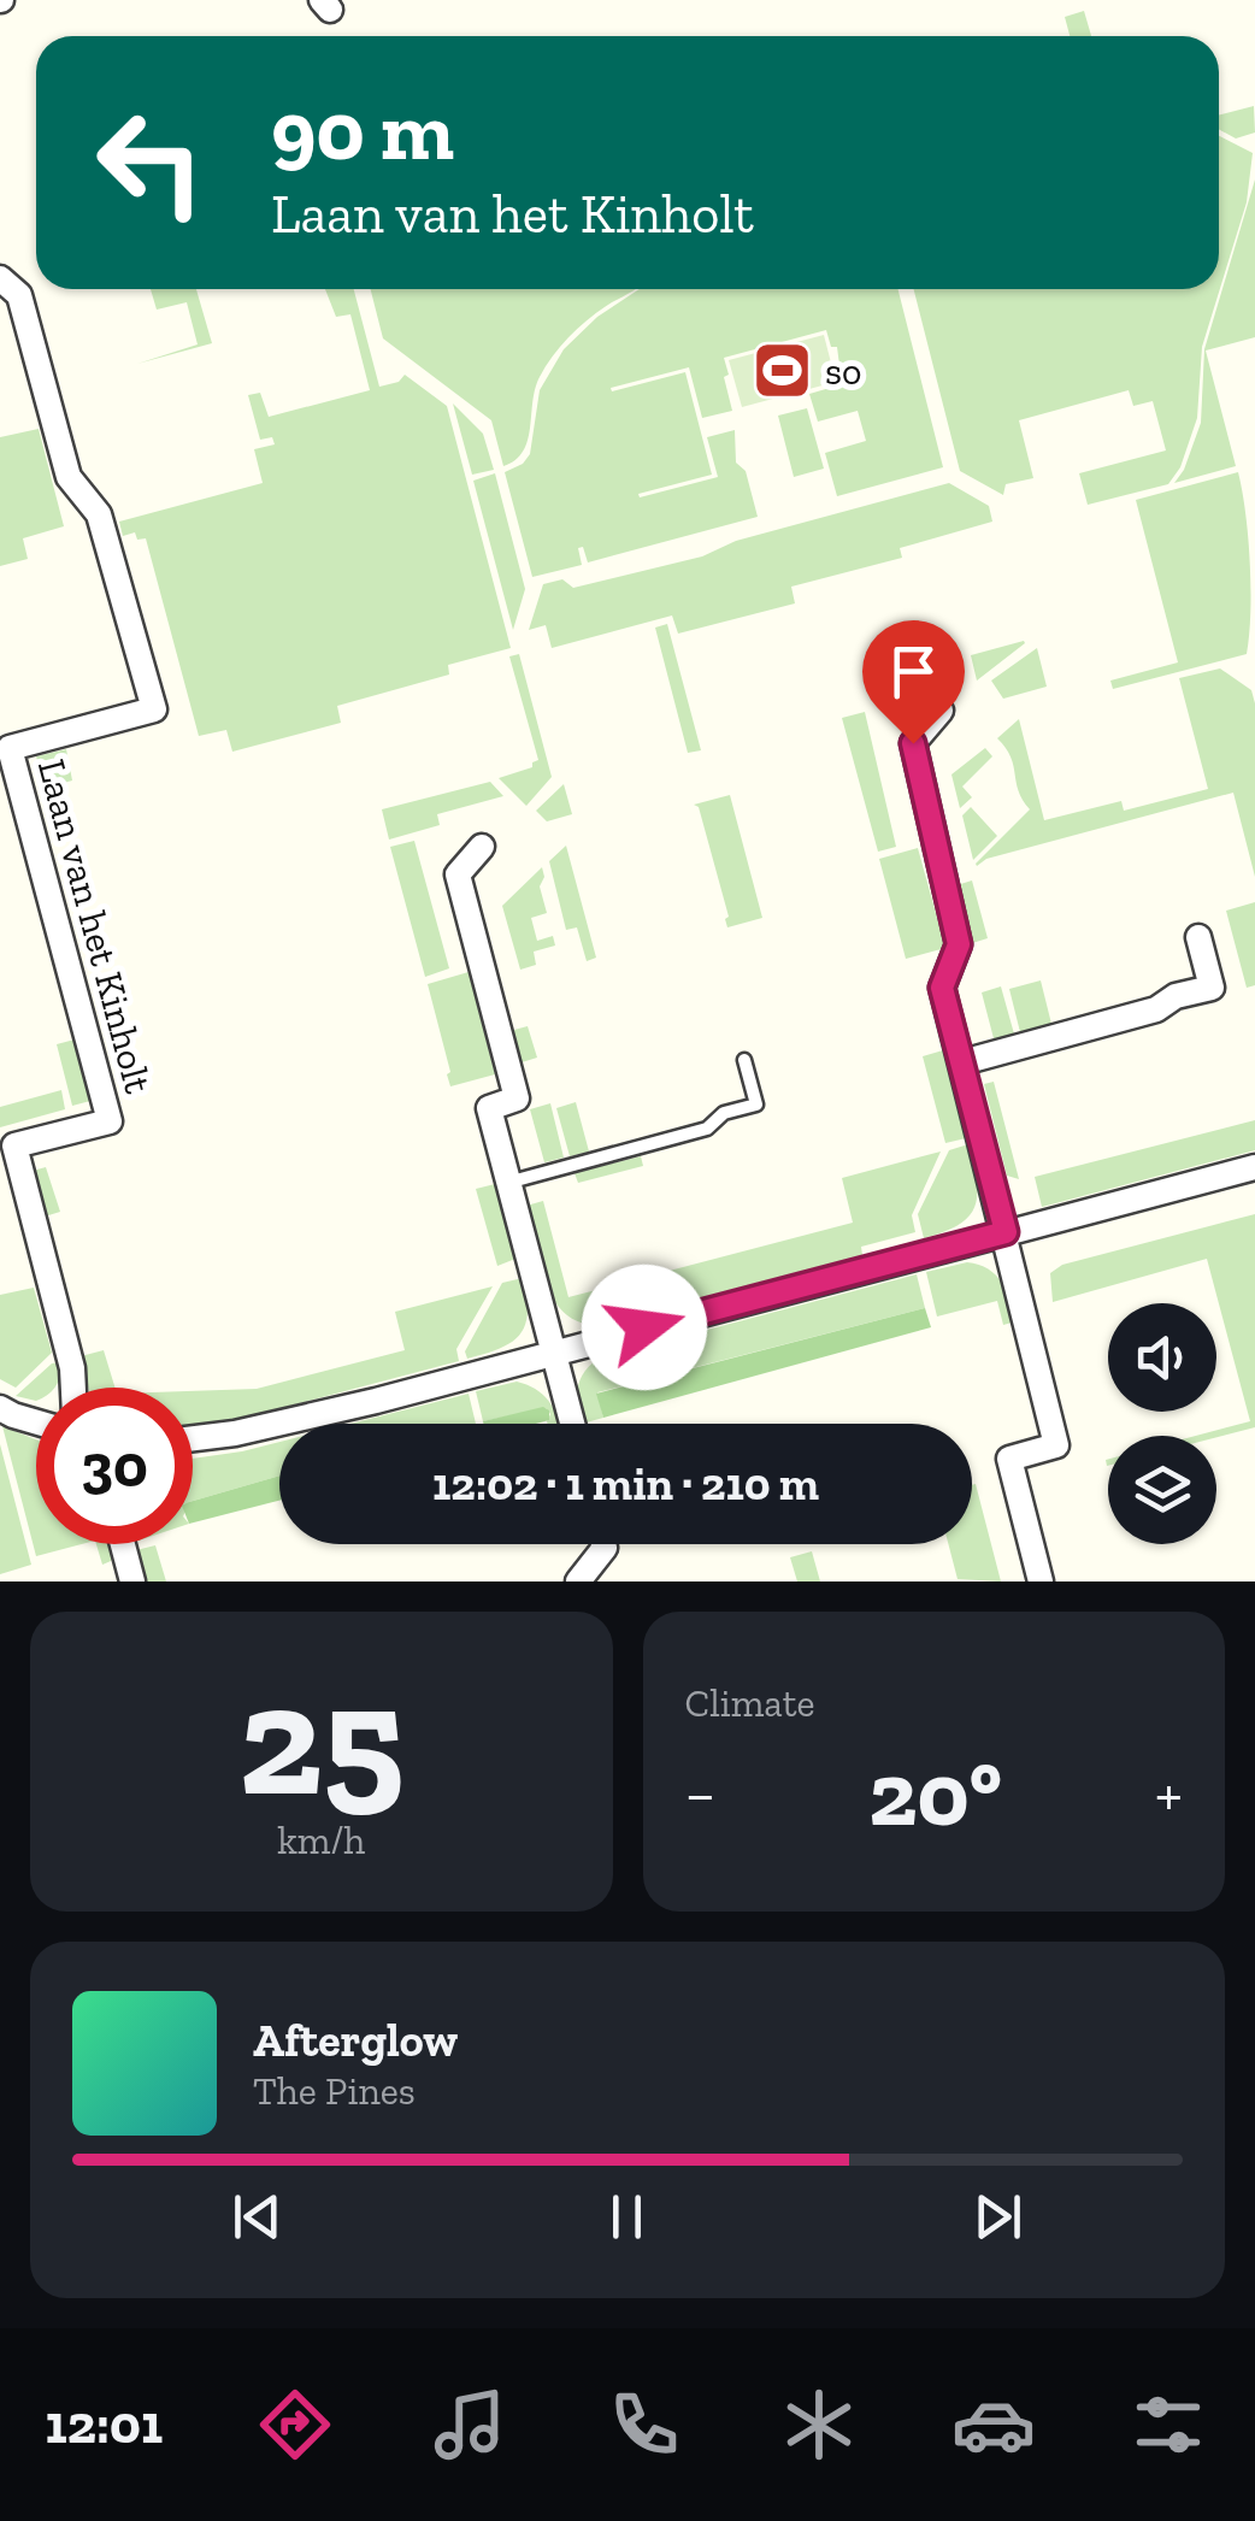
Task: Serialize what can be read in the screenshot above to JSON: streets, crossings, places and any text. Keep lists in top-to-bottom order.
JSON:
{
  "streets": {
    "street": ["Laan van het Kinholt"]
  },
  "places": {
    "sports": ["so"]
  },
  "page": {
    "turn": ["90 m", "Laan van het Kinholt"],
    "limit": "30",
    "trip": "12:02 · 1 min · 210 m",
    "tile": [
      ["25", "km/h"],
      "Climate"
    ],
    "heat": ["−", "20°", "+"],
    "song": ["Afterglow", "The Pines"],
    "tabs": "12:01"
  }
}
